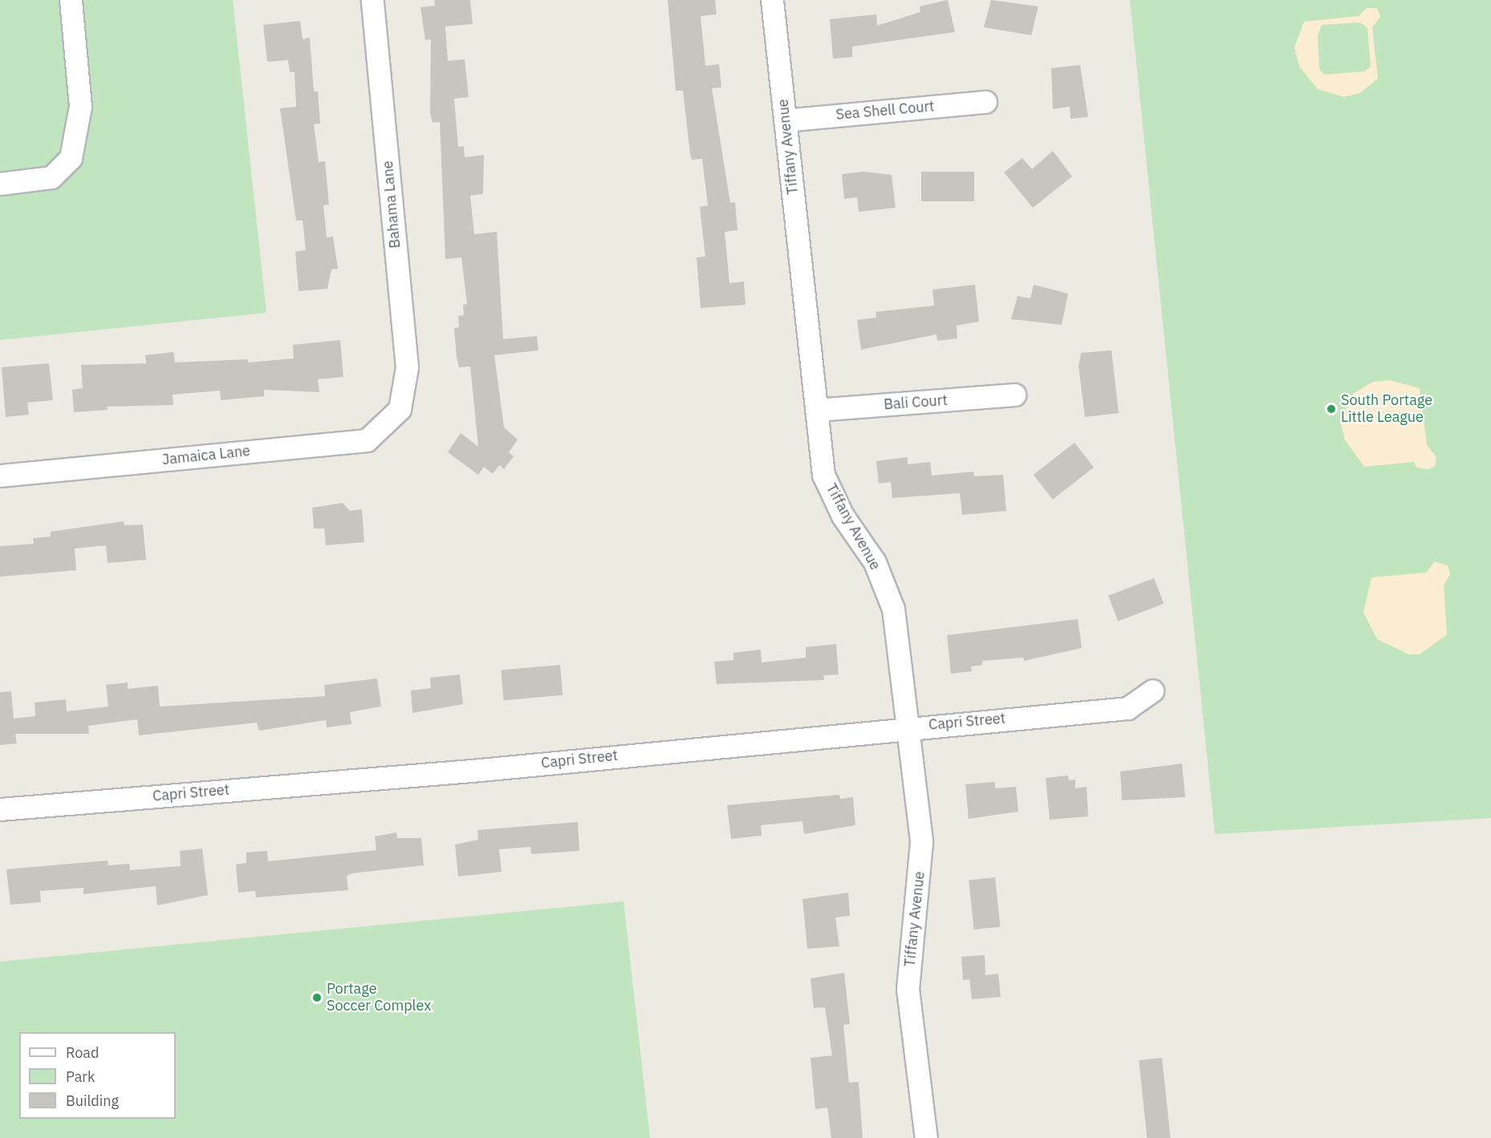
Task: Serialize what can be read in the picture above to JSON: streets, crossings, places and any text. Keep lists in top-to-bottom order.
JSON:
{
  "streets": {
    "street": [
      "Sea Shell Court",
      "Tiffany Avenue",
      "Bahama Lane",
      "Bali Court",
      "Jamaica Lane",
      "Capri Street"
    ]
  },
  "crossings": [
    ["Sea Shell Court", "Tiffany Avenue"],
    ["Tiffany Avenue", "Bali Court"],
    ["Tiffany Avenue", "Capri Street"],
    ["Bahama Lane", "Jamaica Lane"]
  ],
  "places": ["South Portage Little League", "Portage Soccer Complex"],
  "legend": ["Road", "Park", "Building"]
}
